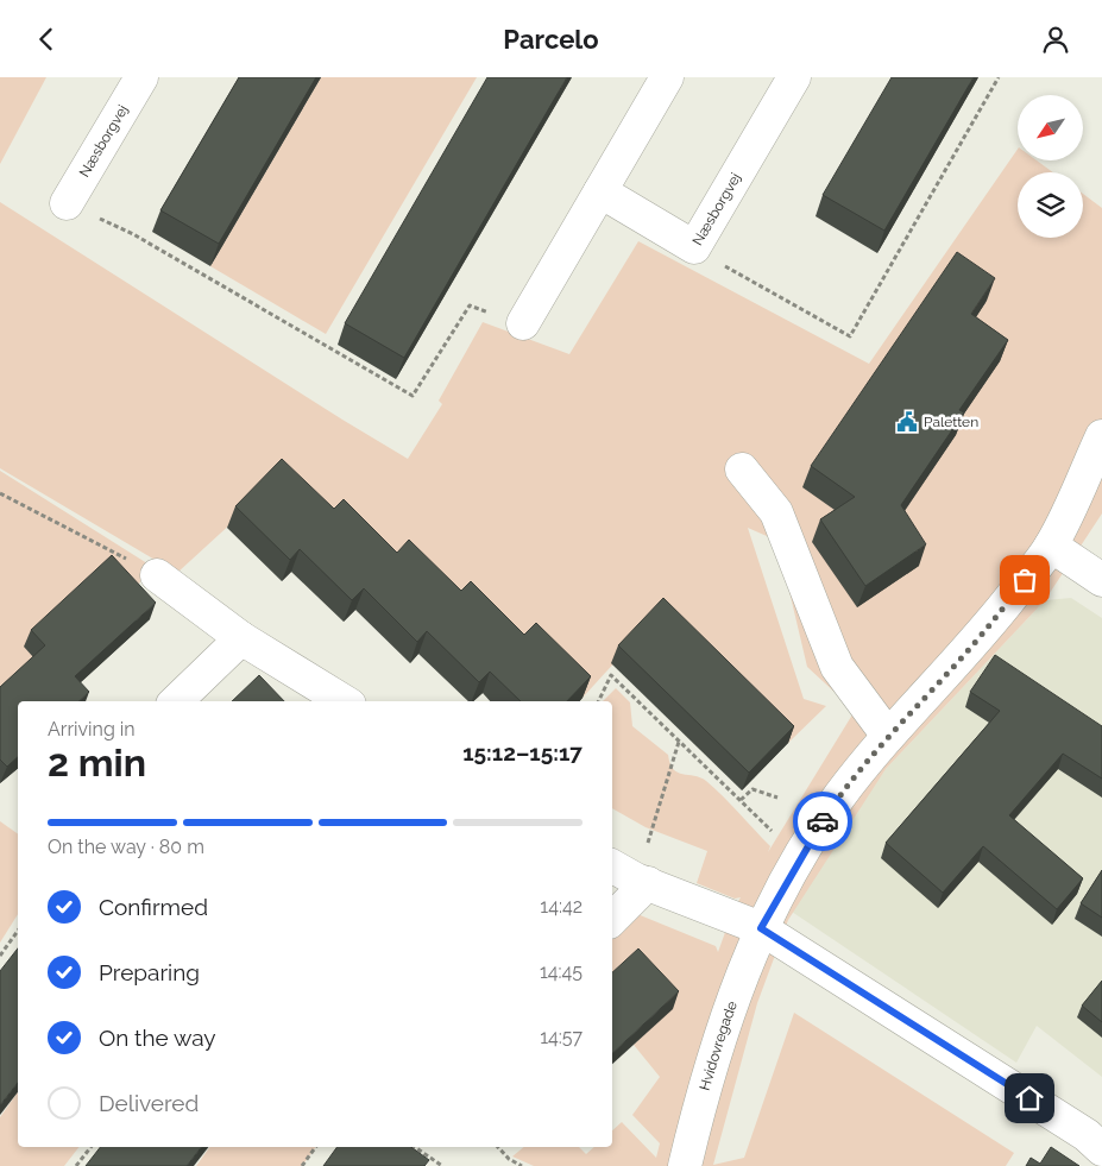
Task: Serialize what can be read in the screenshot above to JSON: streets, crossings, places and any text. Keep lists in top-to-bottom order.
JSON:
{
  "streets": {
    "street": ["Næsborgvej", "Hvidovregade"]
  },
  "places": {
    "public building": ["Paletten"]
  },
  "north": "bottom left",
  "page": {
    "header": "Parcelo",
    "heading": ["2 min", "Arriving in", "15:12–15:17"],
    "bar": "On the way · 80 m",
    "list": [
      ["Confirmed", "14:42"],
      ["Preparing", "14:45"],
      ["On the way", "14:57"],
      "Delivered"
    ]
  }
}
